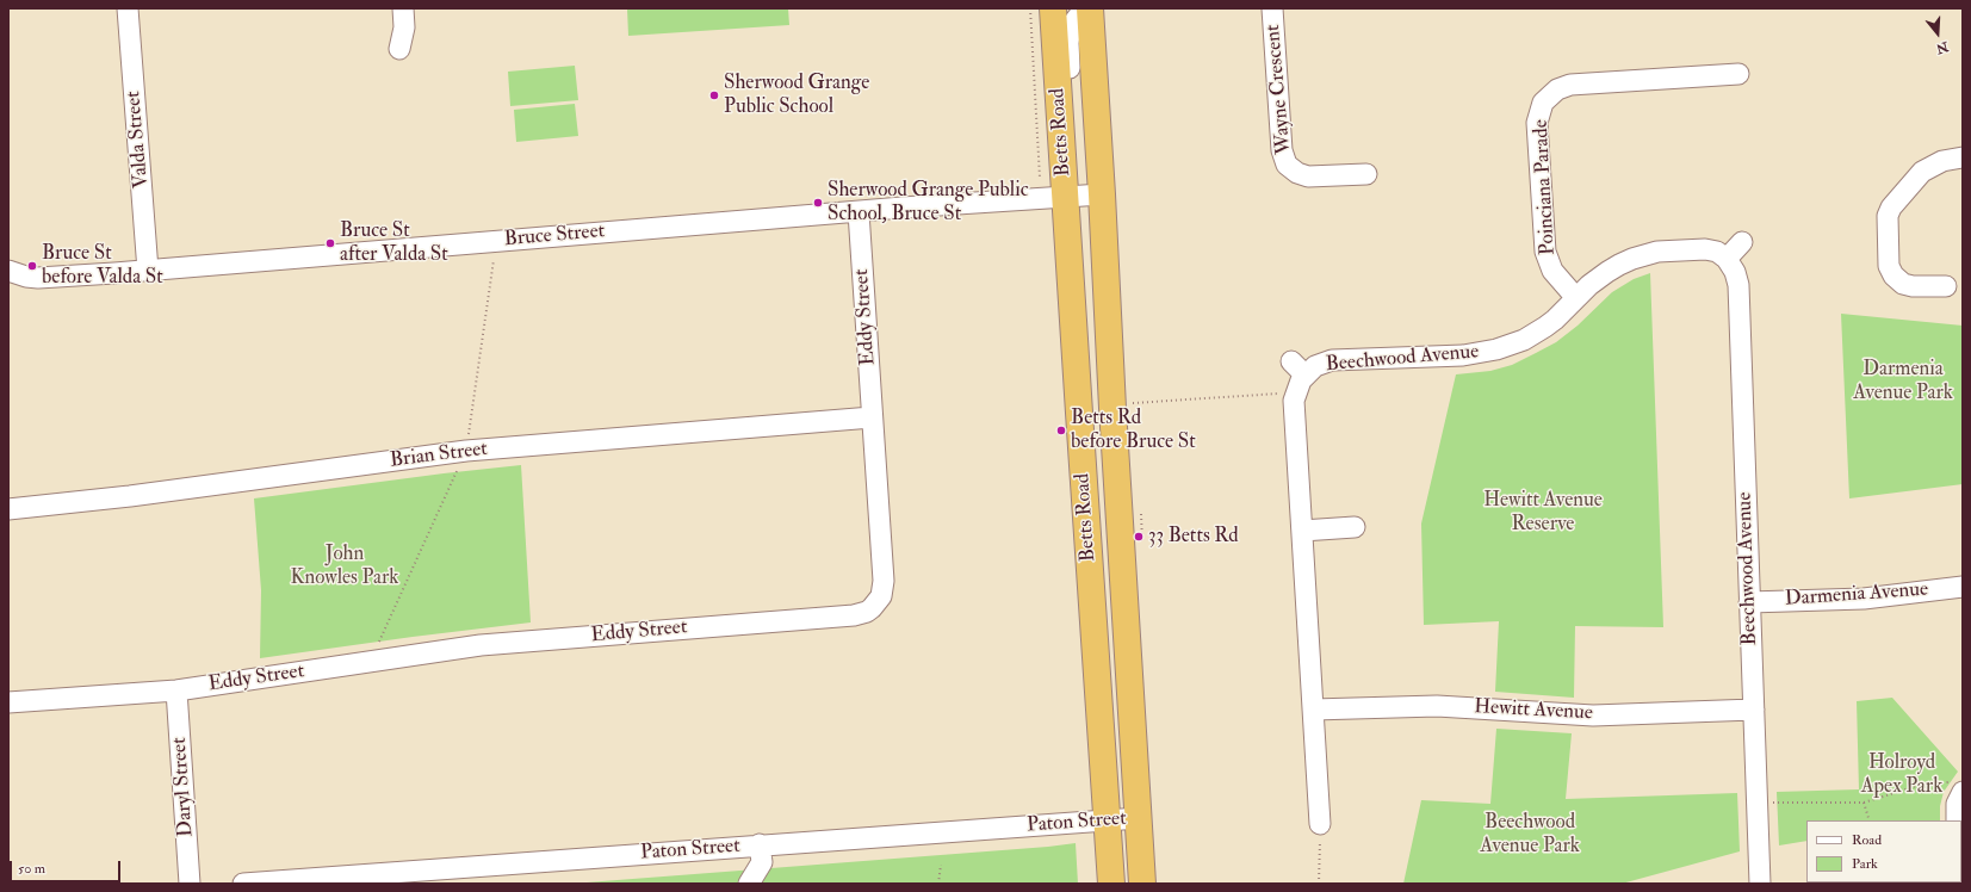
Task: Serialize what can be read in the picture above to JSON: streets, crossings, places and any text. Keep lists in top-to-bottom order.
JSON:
{
  "streets": {
    "highway": ["Betts Road"],
    "street": [
      "Wayne Crescent",
      "Valda Street",
      "Poinciana Parade",
      "Bruce Street",
      "Eddy Street",
      "Beechwood Avenue",
      "Brian Street",
      "Darmenia Avenue",
      "Hewitt Avenue",
      "Daryl Street",
      "Paton Street"
    ]
  },
  "crossings": [
    ["Betts Road", "Bruce Street"],
    ["Betts Road", "Paton Street"],
    ["Valda Street", "Bruce Street"],
    ["Poinciana Parade", "Beechwood Avenue"],
    ["Bruce Street", "Eddy Street"],
    ["Eddy Street", "Brian Street"],
    ["Eddy Street", "Daryl Street"],
    ["Beechwood Avenue", "Darmenia Avenue"],
    ["Beechwood Avenue", "Hewitt Avenue"]
  ],
  "parks": [
    "Darmenia Avenue Park",
    "Hewitt Avenue Reserve",
    "John Knowles Park",
    "Holroyd Apex Park",
    "Beechwood Avenue Park"
  ],
  "places": [
    "Sherwood Grange Public School",
    "Sherwood Grange Public School, Bruce St",
    "Bruce St after Valda St",
    "Bruce St before Valda St",
    "Betts Rd before Bruce St",
    "33 Betts Rd"
  ],
  "legend": ["Road", "Park"],
  "scale_bar": "50 m",
  "north": "bottom"
}
